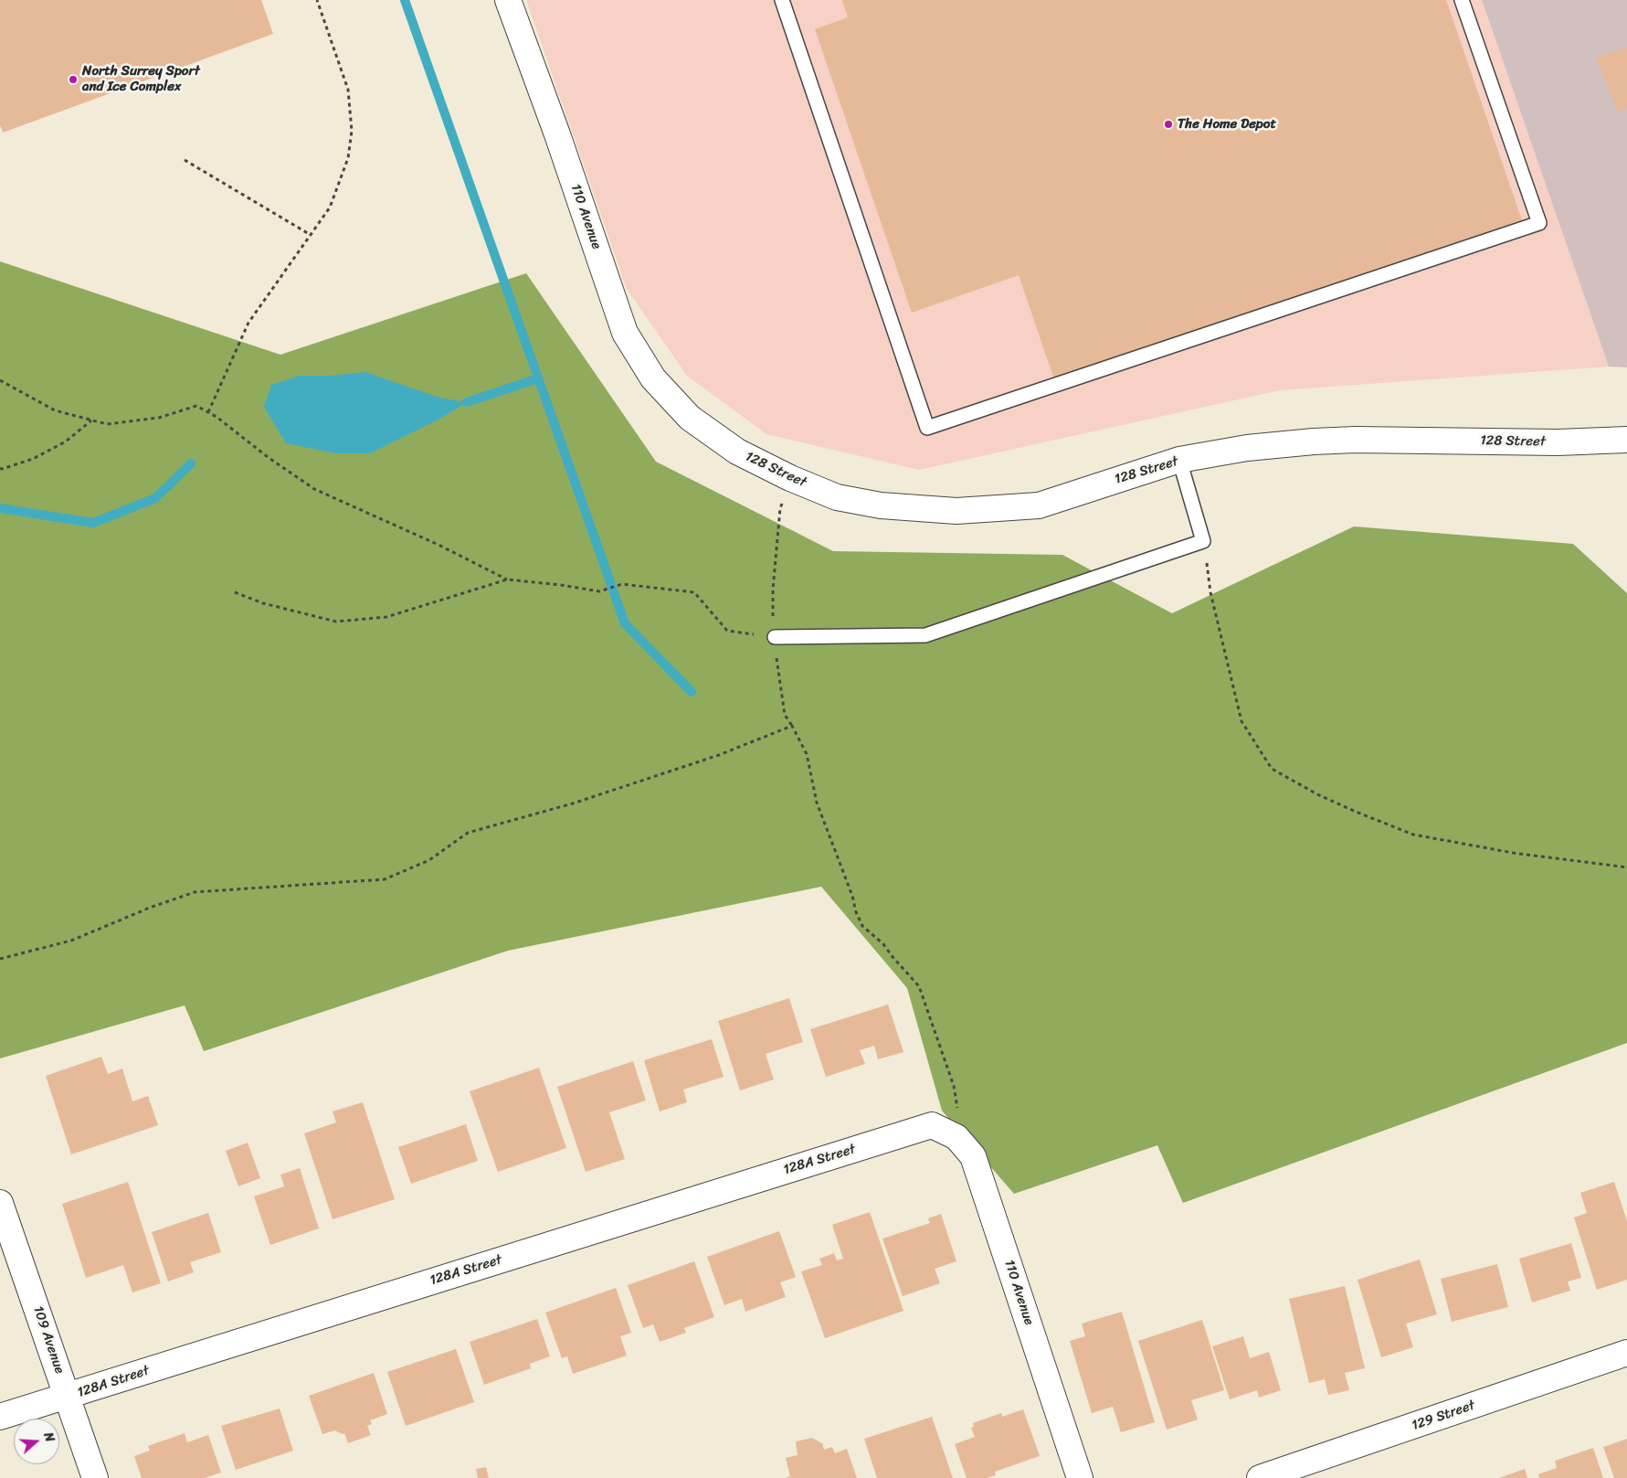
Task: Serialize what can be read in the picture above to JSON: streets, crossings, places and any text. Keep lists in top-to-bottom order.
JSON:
{
  "streets": {
    "street": [
      "110 Avenue",
      "128 Street",
      "128A Street",
      "109 Avenue",
      "129 Street"
    ]
  },
  "crossings": [
    ["110 Avenue", "128 Street"],
    ["110 Avenue", "128A Street"],
    ["128A Street", "109 Avenue"]
  ],
  "places": ["North Surrey Sport and Ice Complex", "The Home Depot"],
  "north": "right"
}
